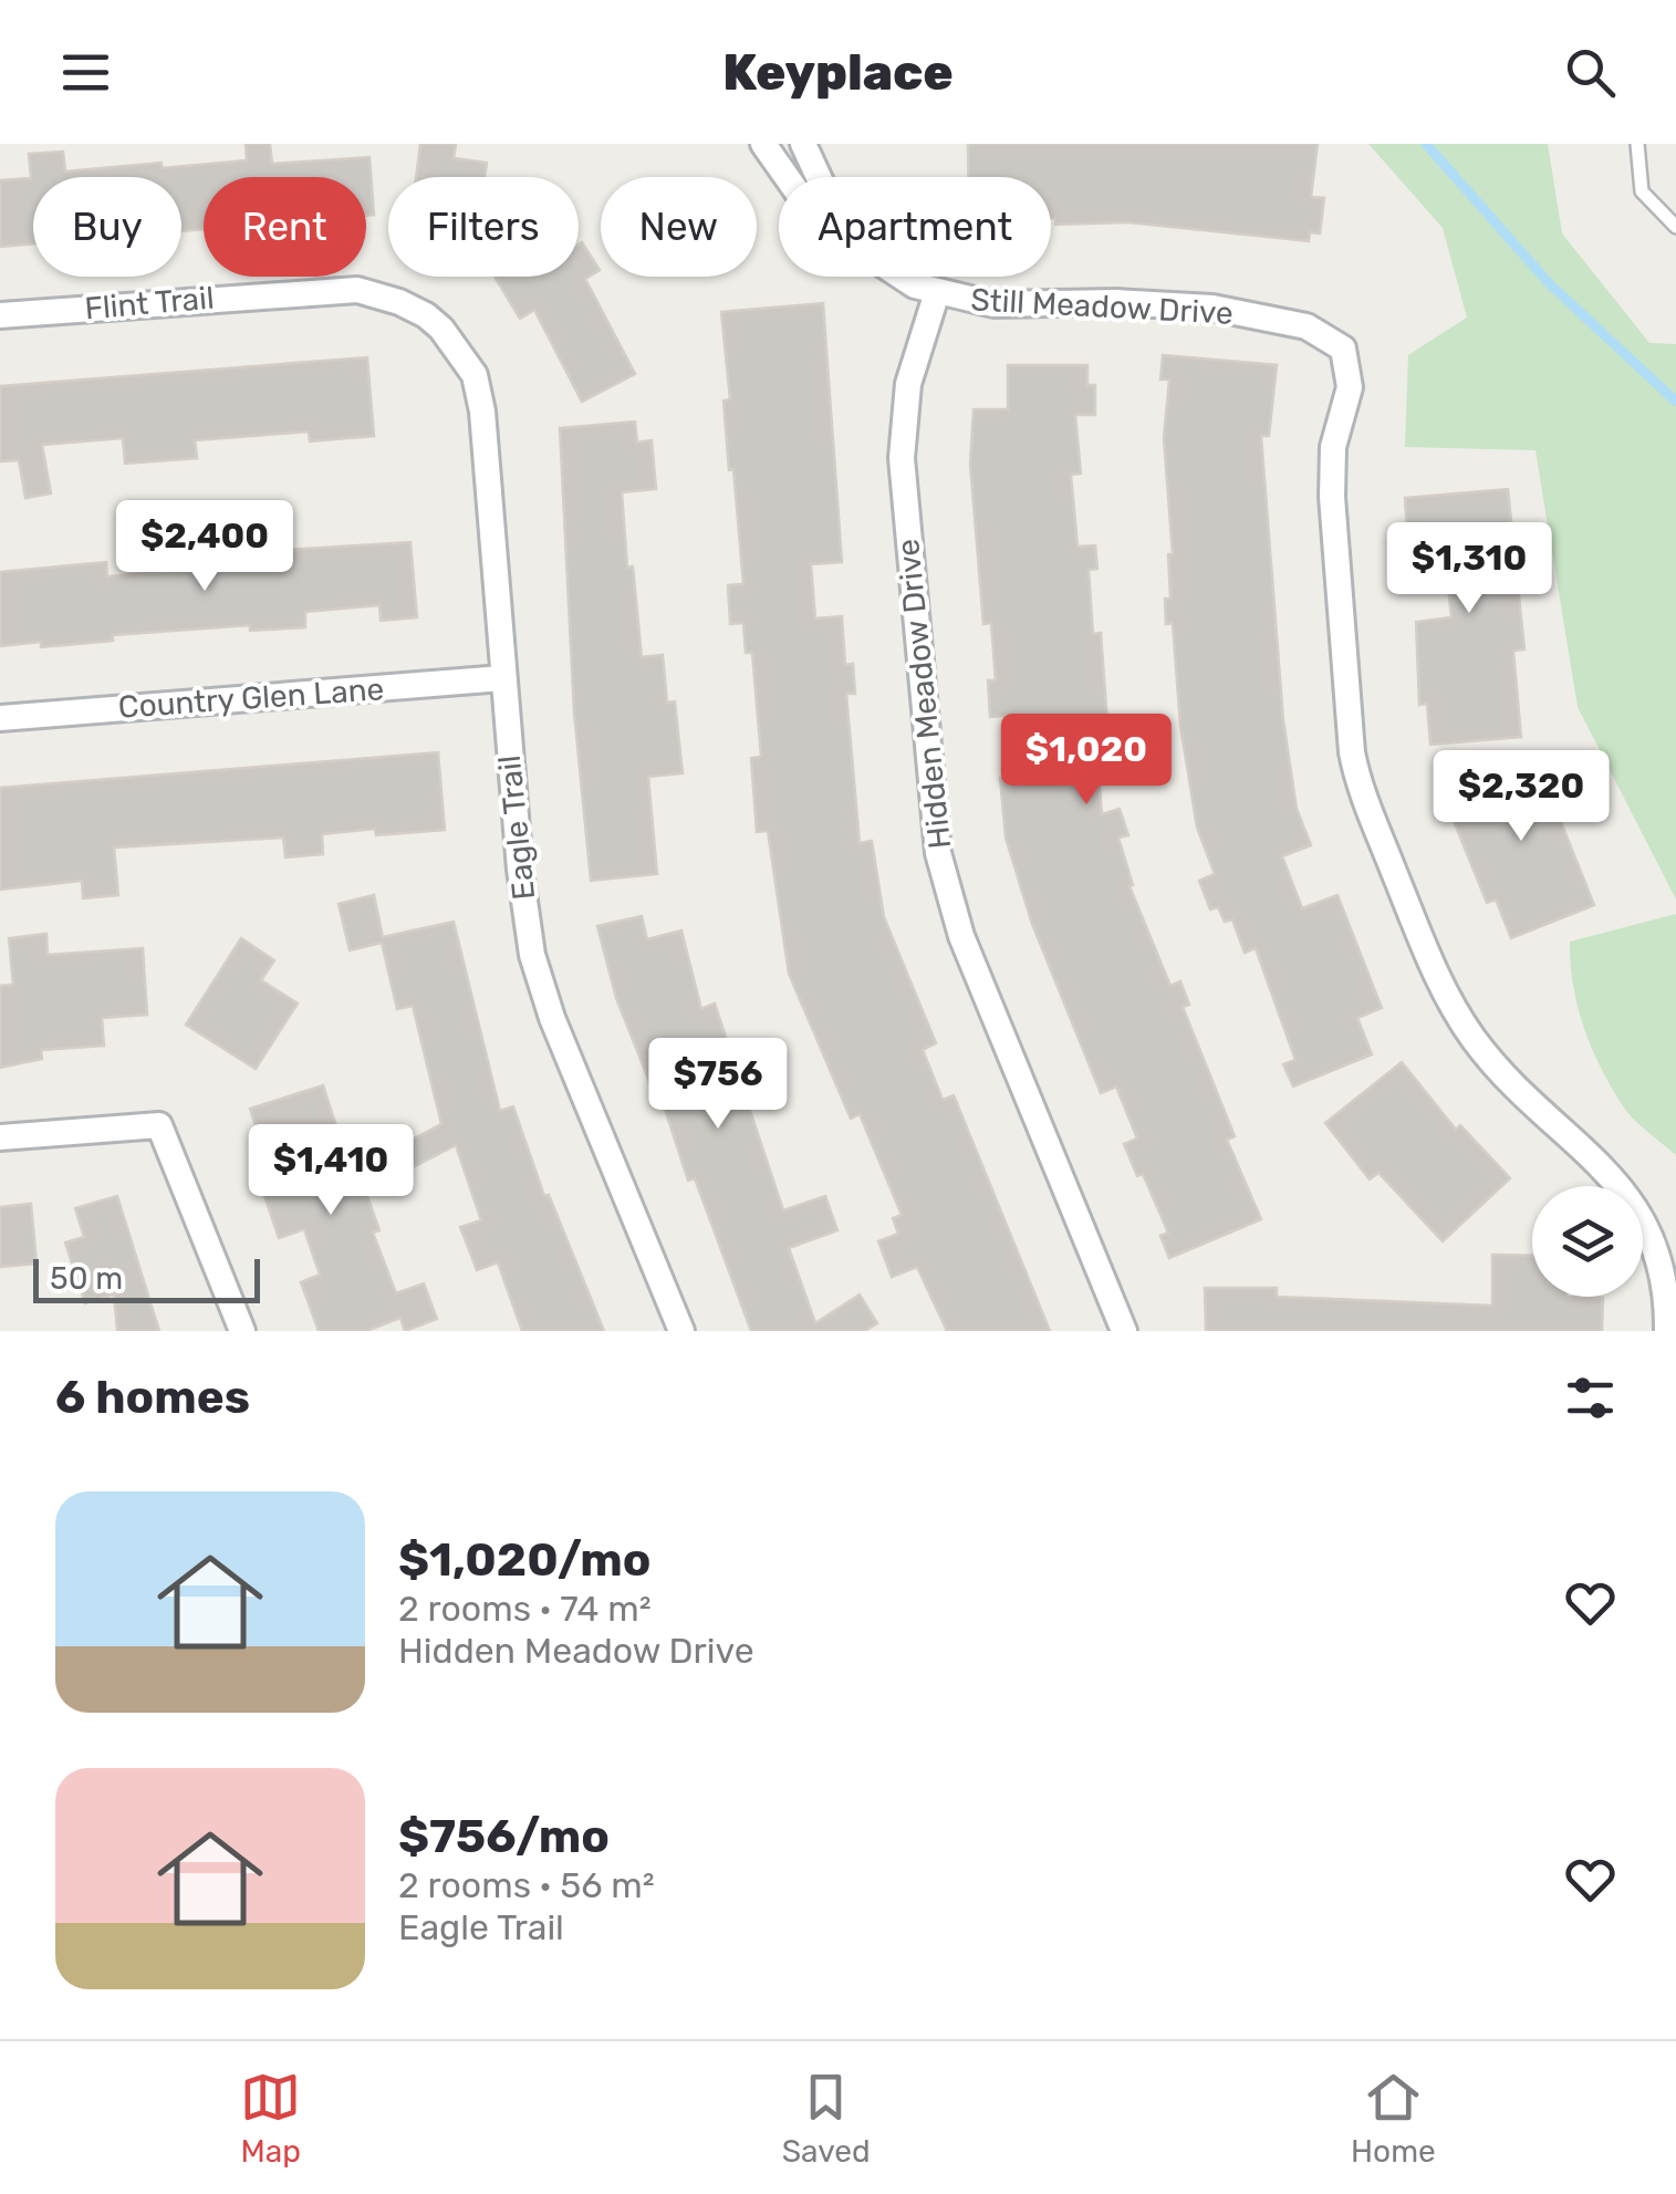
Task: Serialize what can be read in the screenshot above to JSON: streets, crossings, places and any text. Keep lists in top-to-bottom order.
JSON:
{
  "streets": {
    "street": [
      "Flint Trail",
      "Still Meadow Drive",
      "Hidden Meadow Drive",
      "Country Glen Lane",
      "Eagle Trail"
    ]
  },
  "crossings": [
    ["Flint Trail", "Eagle Trail"],
    ["Still Meadow Drive", "Hidden Meadow Drive"],
    ["Country Glen Lane", "Eagle Trail"]
  ],
  "scale_bar": "50 m",
  "page": {
    "header": "Keyplace",
    "chip": [
      "Buy",
      "Rent",
      "Filters",
      "New",
      "Apartment"
    ],
    "price": [
      "$2,400",
      "$1,310",
      "$1,020",
      "$2,320",
      "$756",
      "$1,410"
    ],
    "scale": "50 m",
    "heading": "6 homes",
    "list": [
      {
        "name": "$1,020/mo",
        "note": "2 rooms · 74 m² · Hidden Meadow Drive"
      },
      {
        "name": "$756/mo",
        "note": "2 rooms · 56 m² · Eagle Trail"
      }
    ],
    "tabs": ["Map", "Saved", "Home"]
  }
}
